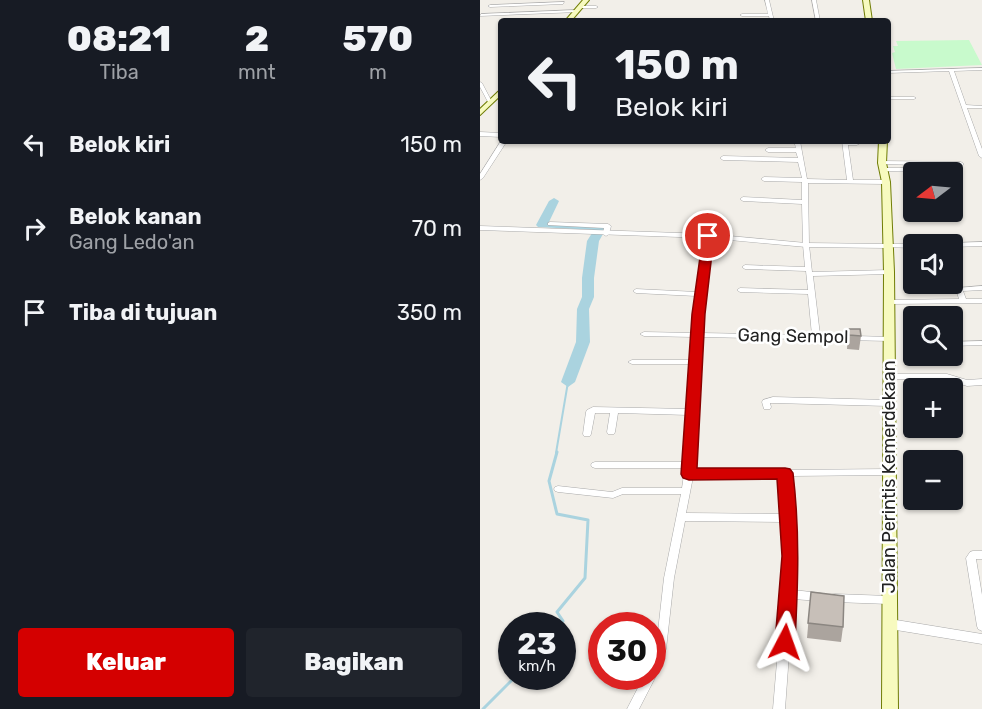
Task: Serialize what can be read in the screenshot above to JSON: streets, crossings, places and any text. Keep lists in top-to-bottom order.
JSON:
{
  "streets": {
    "main road": ["Jalan Perintis Kemerdekaan"],
    "street": ["Gang Sempol"]
  },
  "crossings": [
    ["Gang Sempol", "Jalan Perintis Kemerdekaan"]
  ],
  "north": "left",
  "page": {
    "eta": [
      "08:21",
      "Tiba",
      "2",
      "mnt",
      "570",
      "m"
    ],
    "turn": ["150 m", "Belok kiri"],
    "list": [
      {
        "name": "Belok kiri",
        "value": "150 m"
      },
      {
        "name": "Belok kanan",
        "note": "Gang Ledo'an",
        "value": "70 m"
      },
      {
        "name": "Tiba di tujuan",
        "value": "350 m"
      }
    ],
    "map_buttons": ["+", "−"],
    "speed": "23 km/h",
    "limit": "30",
    "buttons": ["Keluar", "Bagikan"]
  }
}
